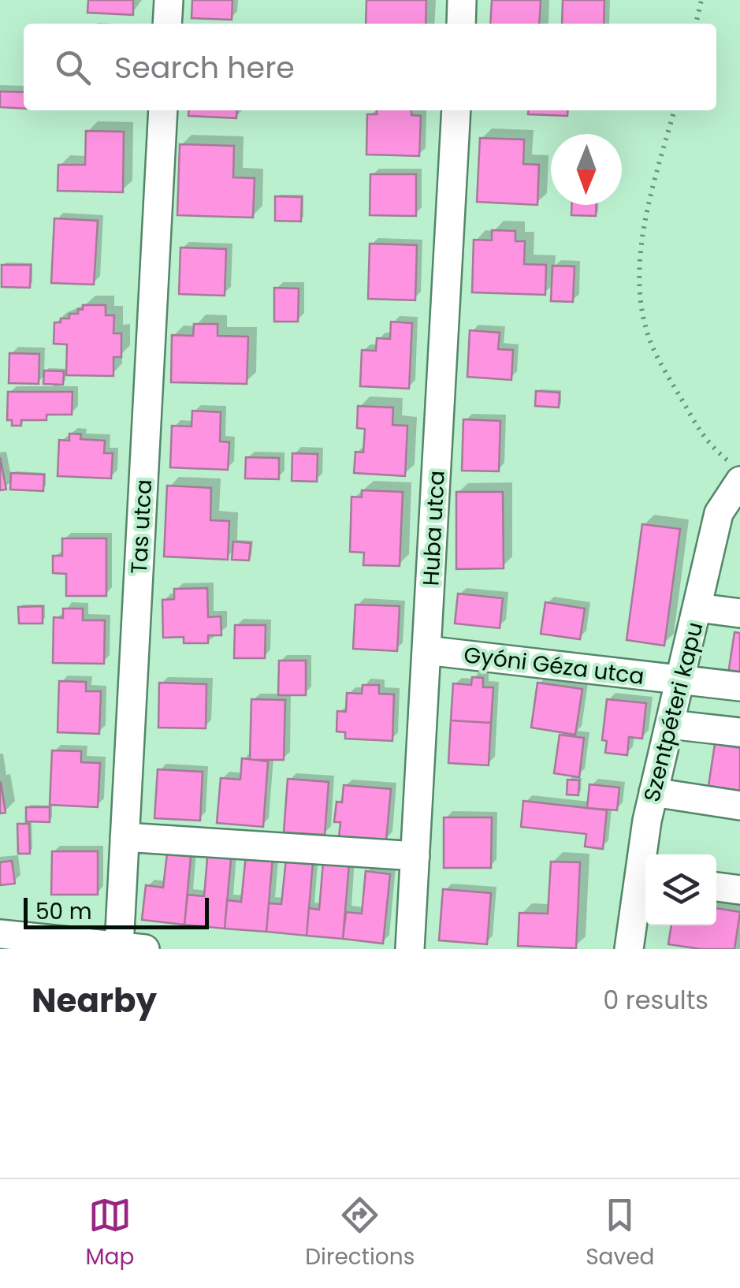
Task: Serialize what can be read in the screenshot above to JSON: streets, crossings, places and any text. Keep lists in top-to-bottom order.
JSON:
{
  "streets": {
    "street": [
      "Tas utca",
      "Huba utca",
      "Gyóni Géza utca",
      "Szentpéteri kapu"
    ]
  },
  "crossings": [
    ["Huba utca", "Gyóni Géza utca"],
    ["Gyóni Géza utca", "Szentpéteri kapu"]
  ],
  "scale_bar": "50 m",
  "north": "bottom",
  "page": {
    "search": "Search here",
    "scale": "50 m",
    "heading": ["Nearby", "0 results"],
    "nav": ["Map", "Directions", "Saved"]
  }
}
